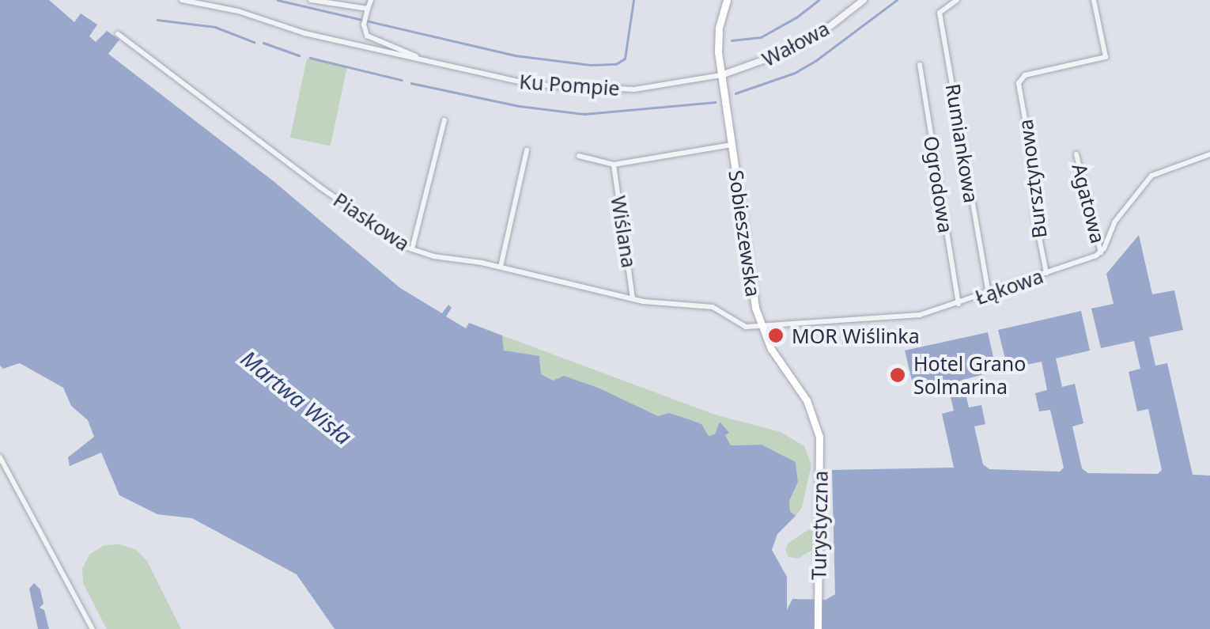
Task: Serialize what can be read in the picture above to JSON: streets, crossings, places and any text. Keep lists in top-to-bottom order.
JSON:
{
  "streets": {
    "main road": ["Sobieszewska", "Turystyczna"],
    "street": [
      "Wałowa",
      "Ku Pompie",
      "Rumiankowa",
      "Bursztynowa",
      "Ogrodowa",
      "Agatowa",
      "Piaskowa",
      "Wiślana",
      "Łąkowa"
    ]
  },
  "crossings": [
    ["Wałowa", "Ku Pompie"],
    ["Wałowa", "Sobieszewska"],
    ["Ku Pompie", "Sobieszewska"],
    ["Rumiankowa", "Łąkowa"],
    ["Bursztynowa", "Łąkowa"],
    ["Ogrodowa", "Łąkowa"],
    ["Agatowa", "Łąkowa"],
    ["Piaskowa", "Wiślana"],
    ["Piaskowa", "Sobieszewska"],
    ["Piaskowa", "Łąkowa"],
    ["Sobieszewska", "Łąkowa"],
    ["Sobieszewska", "Turystyczna"]
  ],
  "water": ["Martwa Wisła"],
  "places": ["MOR Wiślinka", "Hotel Grano Solmarina"]
}
